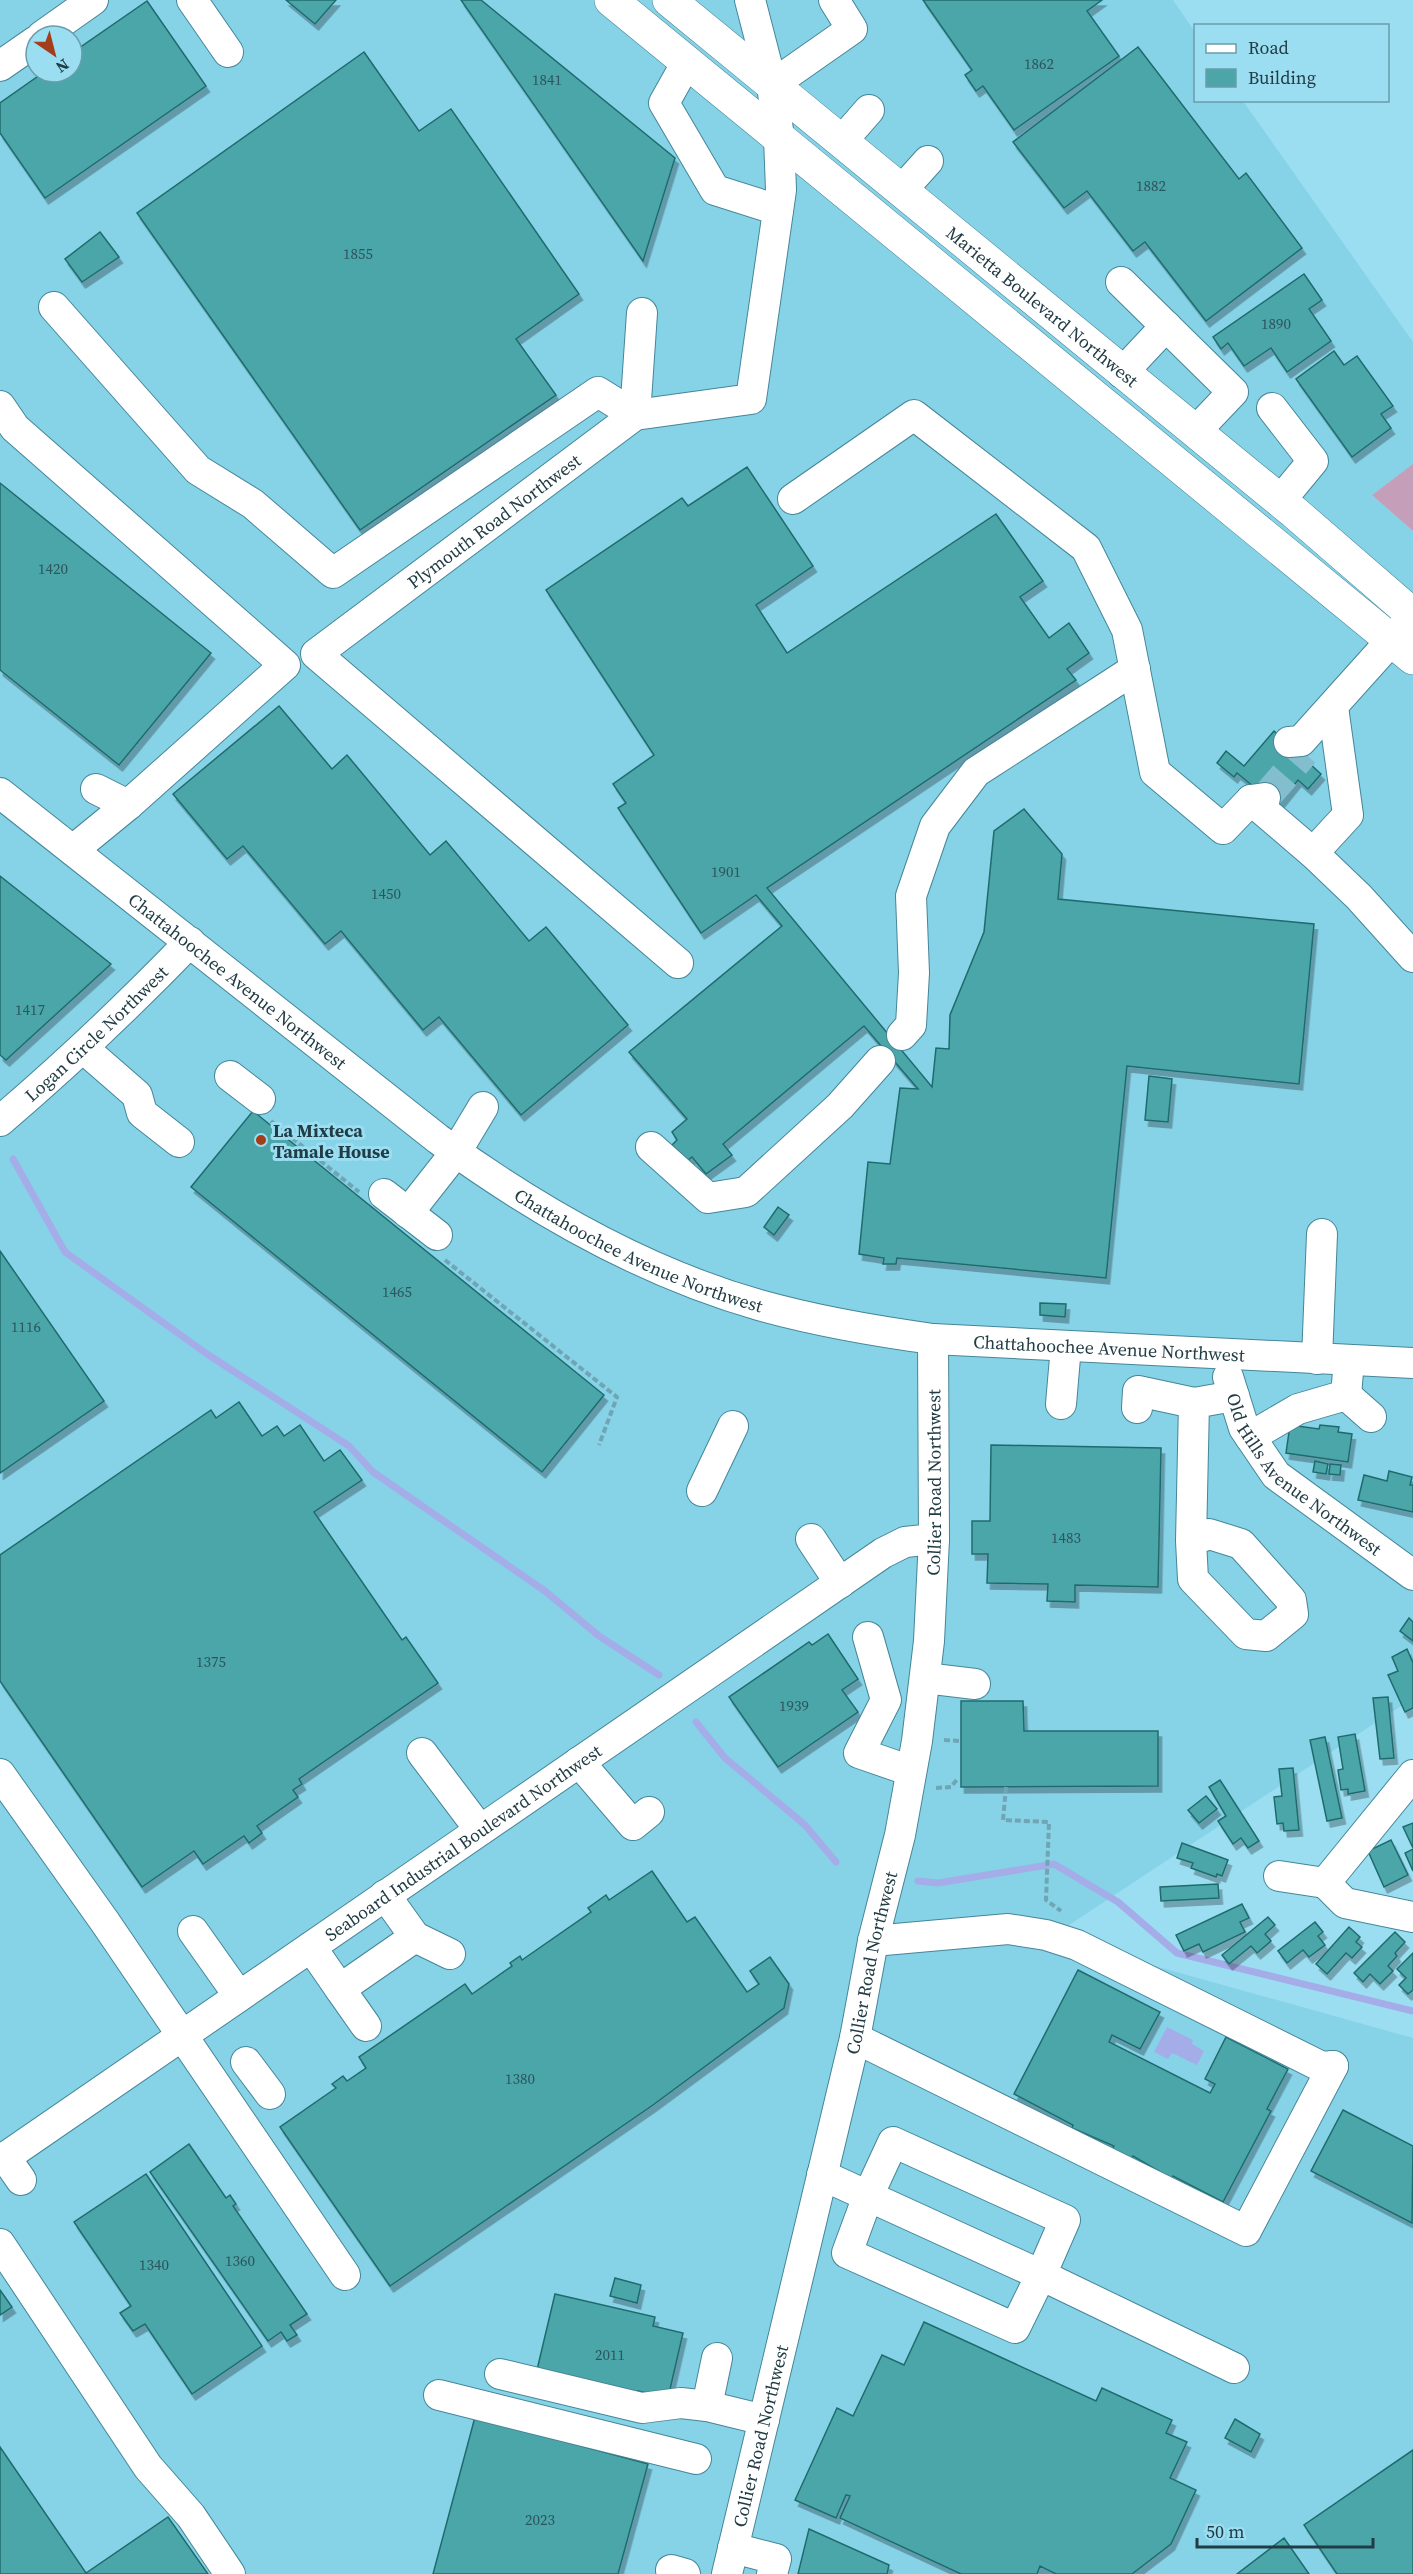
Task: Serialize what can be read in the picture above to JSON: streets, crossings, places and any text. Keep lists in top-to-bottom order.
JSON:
{
  "streets": {
    "main road": ["Marietta Boulevard Northwest"],
    "street": [
      "Plymouth Road Northwest",
      "Chattahoochee Avenue Northwest",
      "Logan Circle Northwest",
      "Old Hills Avenue Northwest",
      "Collier Road Northwest",
      "Seaboard Industrial Boulevard Northwest"
    ]
  },
  "crossings": [
    ["Marietta Boulevard Northwest", "Plymouth Road Northwest"],
    ["Chattahoochee Avenue Northwest", "Logan Circle Northwest"],
    ["Chattahoochee Avenue Northwest", "Old Hills Avenue Northwest"],
    ["Chattahoochee Avenue Northwest", "Collier Road Northwest"],
    ["Collier Road Northwest", "Seaboard Industrial Boulevard Northwest"]
  ],
  "places": ["La Mixteca Tamale House"],
  "house_numbers": [
    "1862",
    "1841",
    "1882",
    "1855",
    "1890",
    "1420",
    "1901",
    "1450",
    "1417",
    "1465",
    "1116",
    "1483",
    "1375",
    "1939",
    "1380",
    "1360",
    "1340",
    "2011",
    "2023"
  ],
  "legend": ["Road", "Building"],
  "scale_bar": "50 m",
  "north": "bottom right"
}
